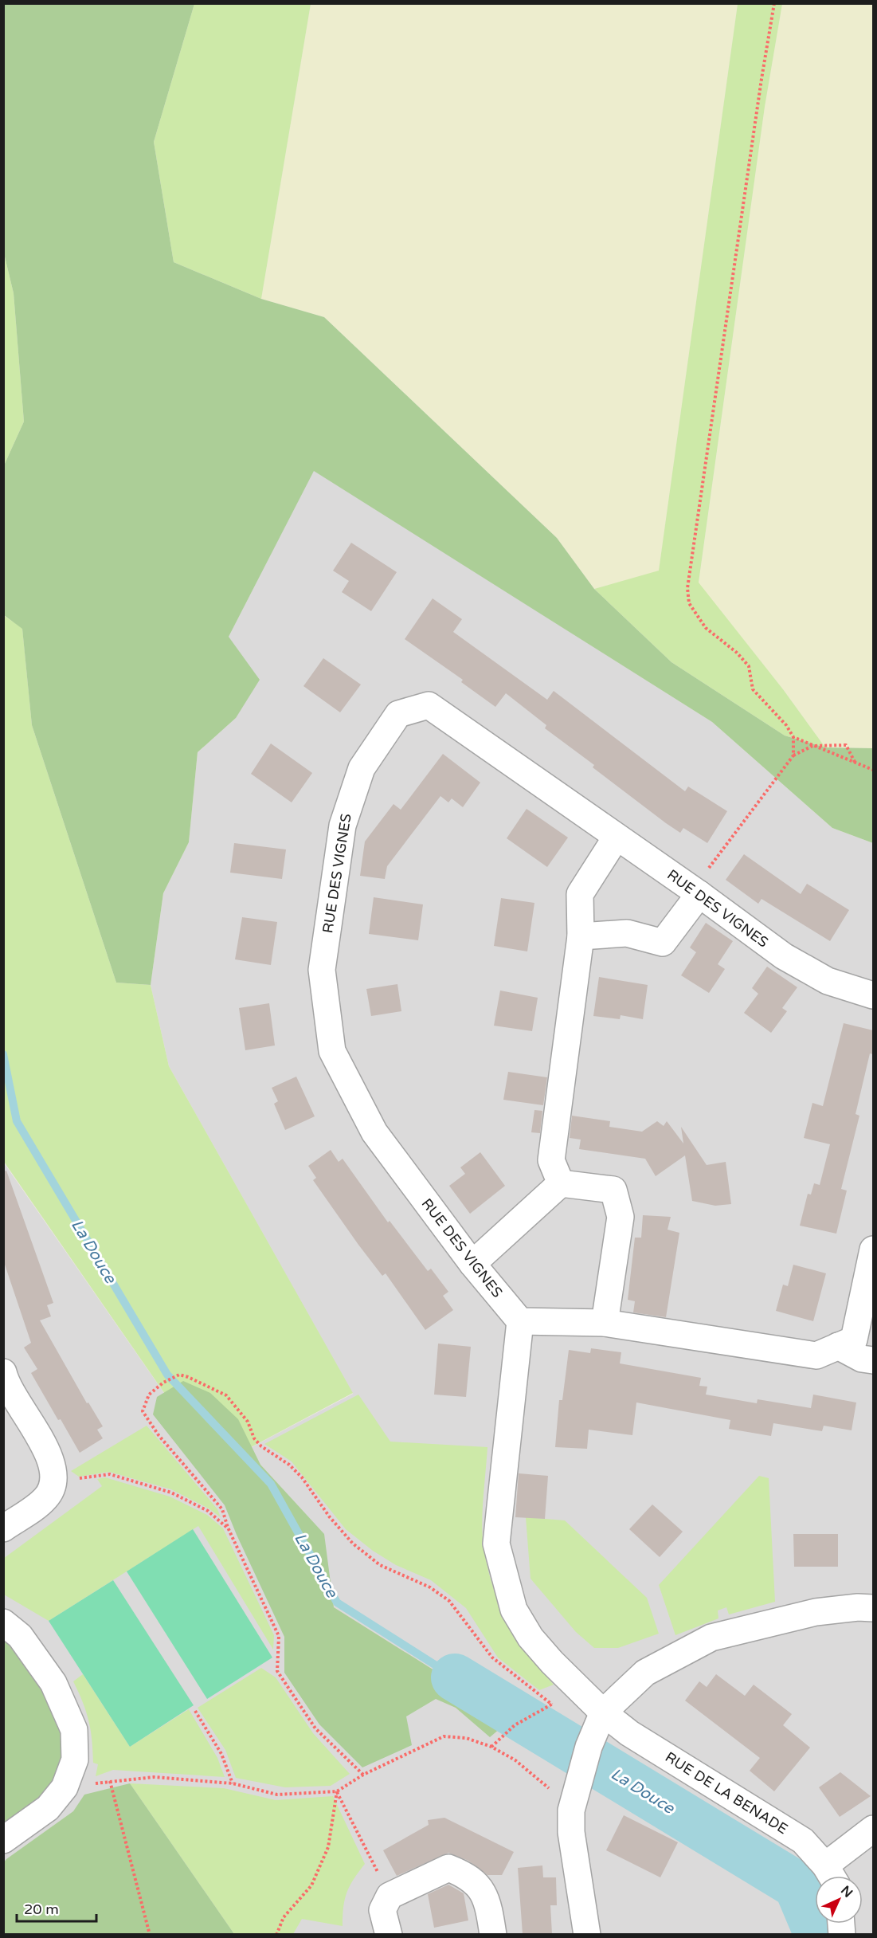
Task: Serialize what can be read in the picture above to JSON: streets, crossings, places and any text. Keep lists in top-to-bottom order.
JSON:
{
  "streets": {
    "street": ["RUE DES VIGNES", "RUE DE LA BENADE"]
  },
  "water": ["La Douce"],
  "scale_bar": "20 m",
  "north": "top right"
}
